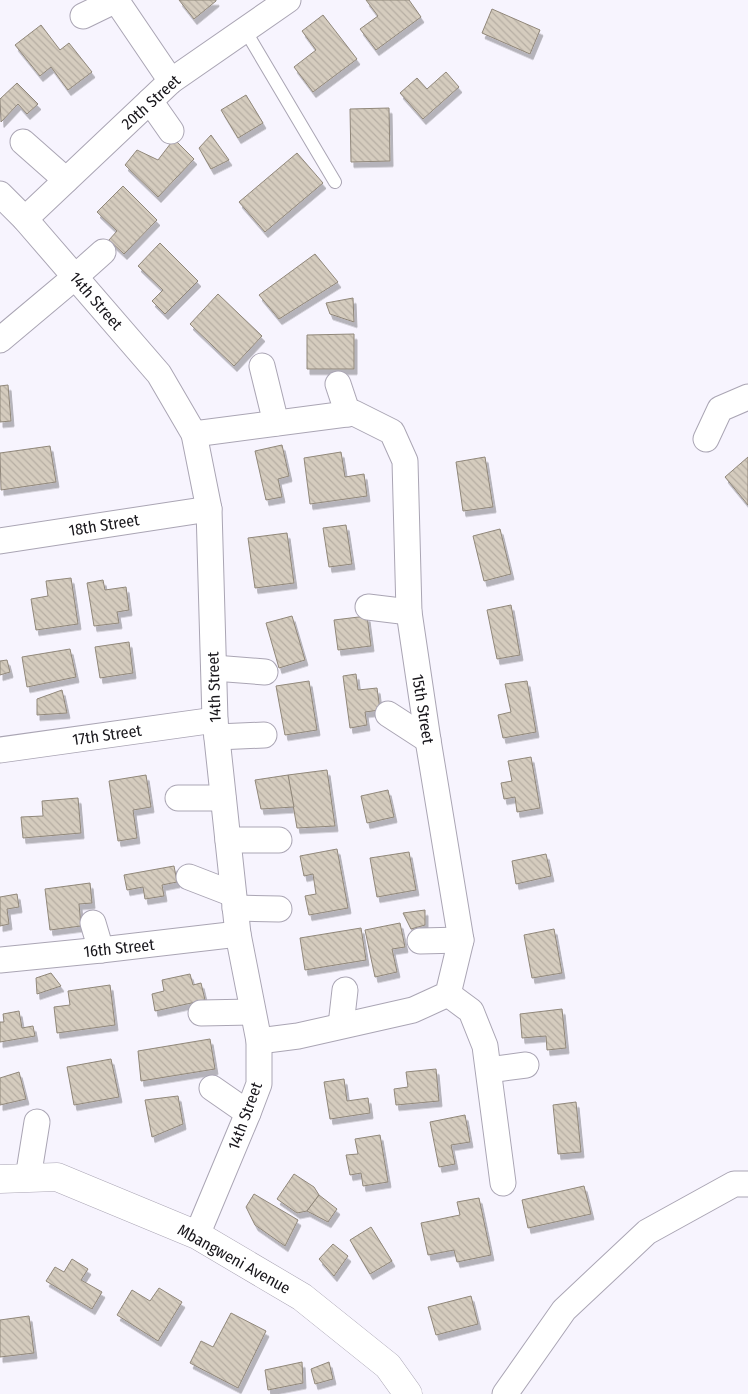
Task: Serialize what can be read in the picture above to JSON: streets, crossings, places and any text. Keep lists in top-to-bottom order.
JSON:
{
  "streets": {
    "street": [
      "20th Street",
      "14th Street",
      "18th Street",
      "15th Street",
      "17th Street",
      "16th Street",
      "Mbangweni Avenue"
    ]
  },
  "crossings": [
    ["20th Street", "14th Street"],
    ["14th Street", "18th Street"],
    ["14th Street", "15th Street"],
    ["14th Street", "17th Street"],
    ["14th Street", "16th Street"],
    ["14th Street", "Mbangweni Avenue"]
  ]
}
